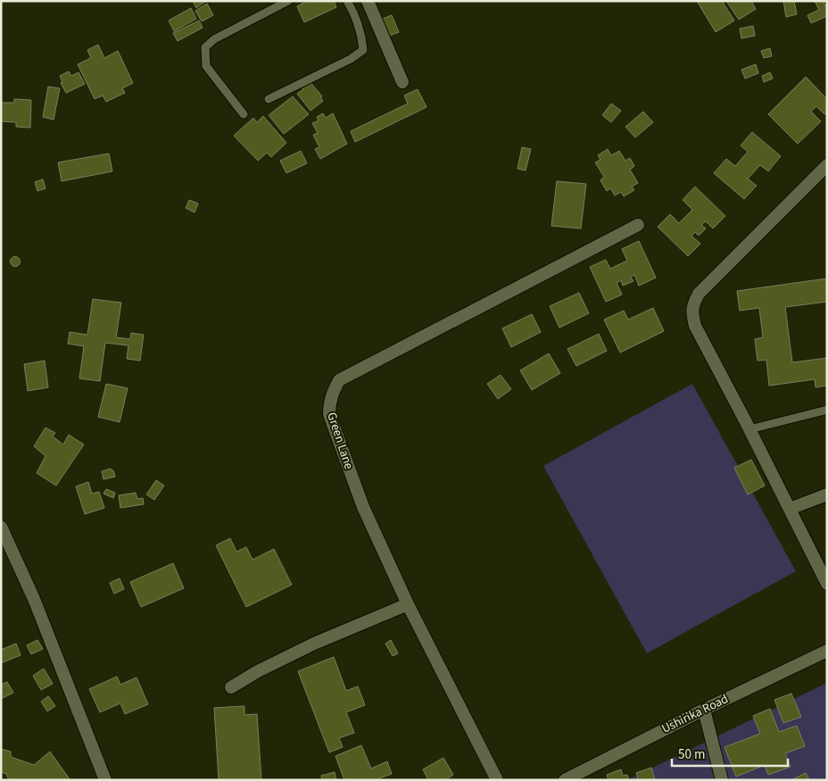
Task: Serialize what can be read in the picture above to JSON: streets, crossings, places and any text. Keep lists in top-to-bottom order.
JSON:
{
  "streets": {
    "street": ["Green Lane", "Ushirika Road"]
  },
  "scale_bar": "50 m"
}
